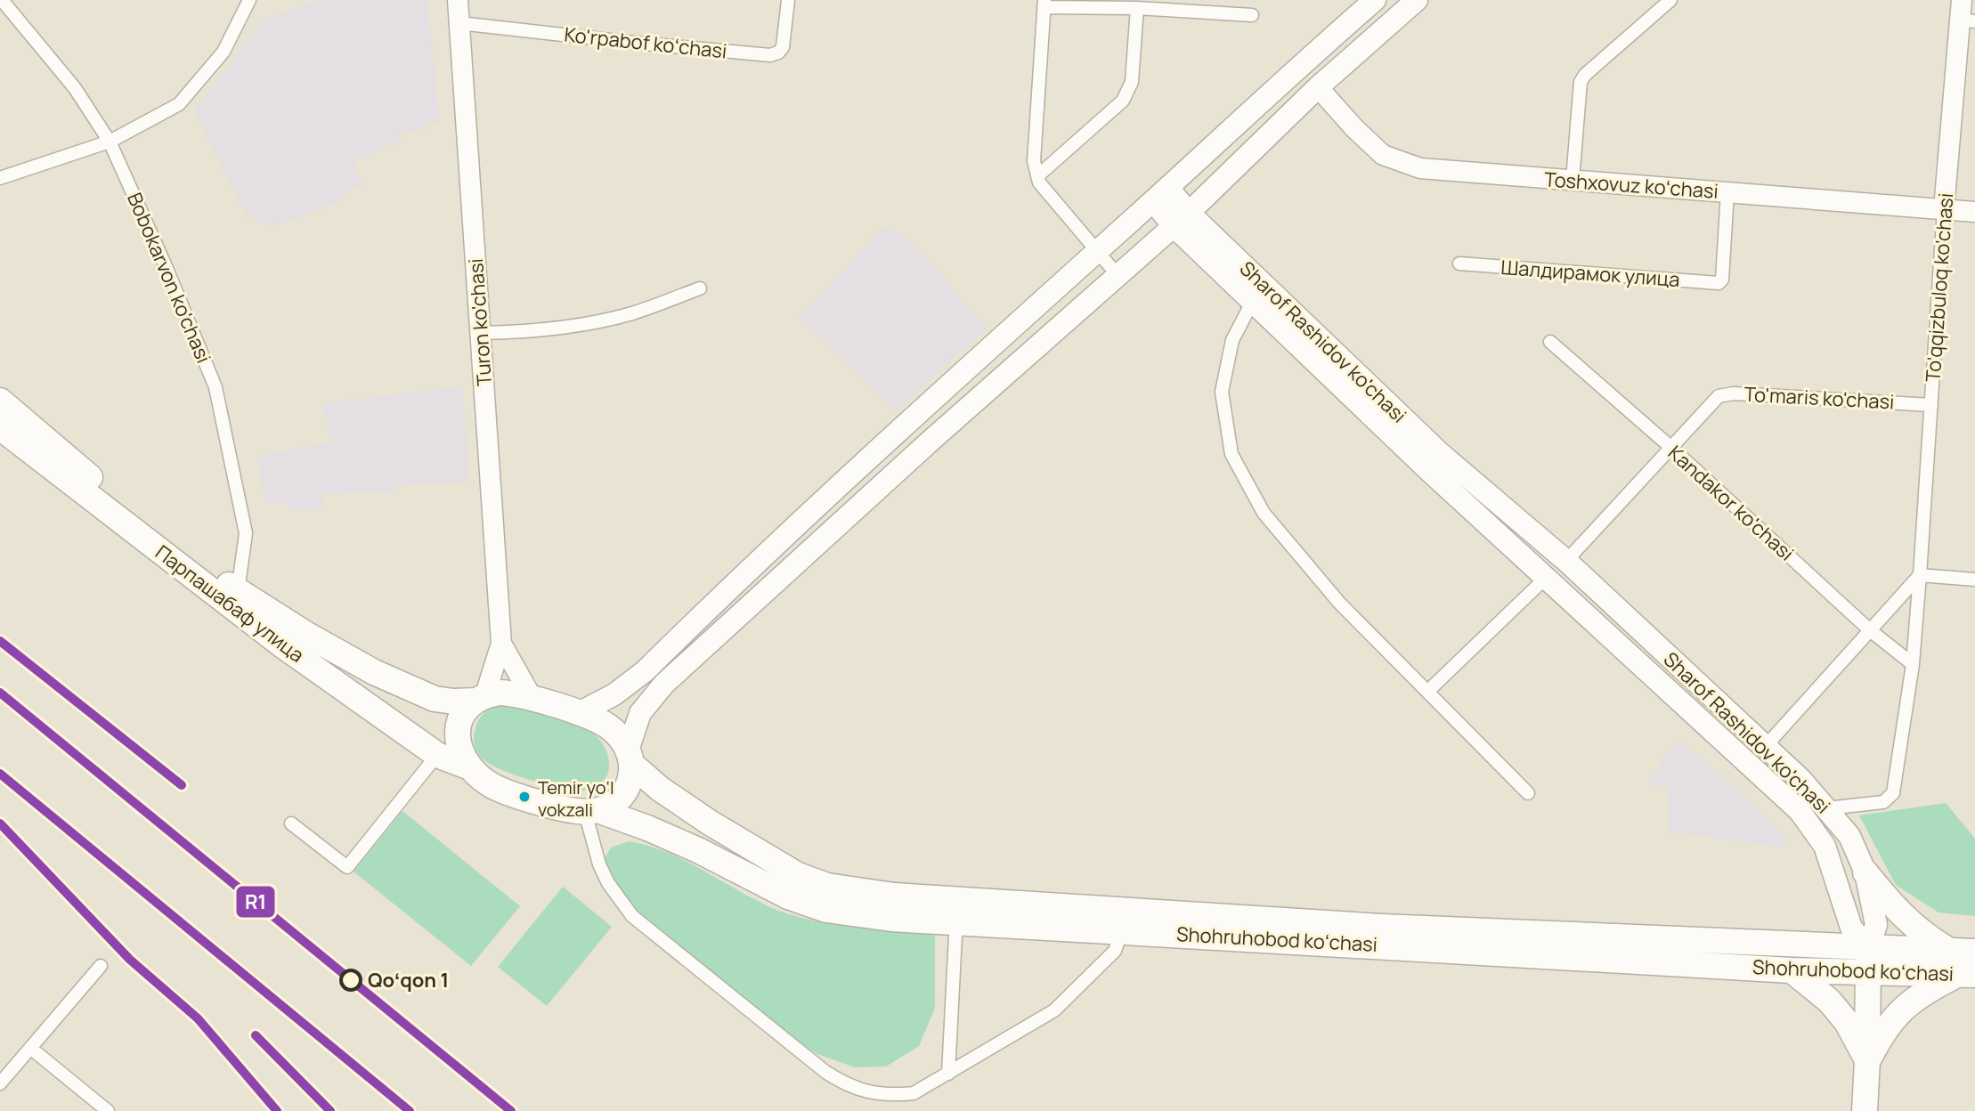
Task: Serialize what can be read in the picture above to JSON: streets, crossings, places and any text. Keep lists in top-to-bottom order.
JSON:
{
  "streets": {
    "highway": ["Парпашабаф улица", "Shohruhobod koʻchasi"],
    "main road": ["Sharof Rashidov ko'chasi"],
    "street": [
      "Ko'rpabof koʻchasi",
      "Toshxovuz koʻchasi",
      "Шалдирамок улица",
      "Bobokarvon ko'chasi",
      "To'qqizbuloq ko'chasi",
      "Turon ko'chasi",
      "To'maris ko'chasi",
      "Kandakor ko'chasi"
    ]
  },
  "crossings": [
    ["Ko'rpabof koʻchasi", "Turon ko'chasi"],
    ["Toshxovuz koʻchasi", "Шалдирамок улица"],
    ["Toshxovuz koʻchasi", "To'qqizbuloq ko'chasi"],
    ["Bobokarvon ko'chasi", "Парпашабаф улица"],
    ["To'qqizbuloq ko'chasi", "Sharof Rashidov ko'chasi"],
    ["To'qqizbuloq ko'chasi", "To'maris ko'chasi"],
    ["To'qqizbuloq ko'chasi", "Kandakor ko'chasi"],
    ["Turon ko'chasi", "Парпашабаф улица"],
    ["Turon ko'chasi", "Shohruhobod koʻchasi"],
    ["Sharof Rashidov ko'chasi", "To'maris ko'chasi"],
    ["Sharof Rashidov ko'chasi", "Shohruhobod koʻchasi"],
    ["To'maris ko'chasi", "Kandakor ko'chasi"],
    ["Парпашабаф улица", "Shohruhobod koʻchasi"]
  ],
  "places": ["Temir yo‘l vokzali", "Qoʻqon 1"],
  "lines": ["transit line R1"]
}
